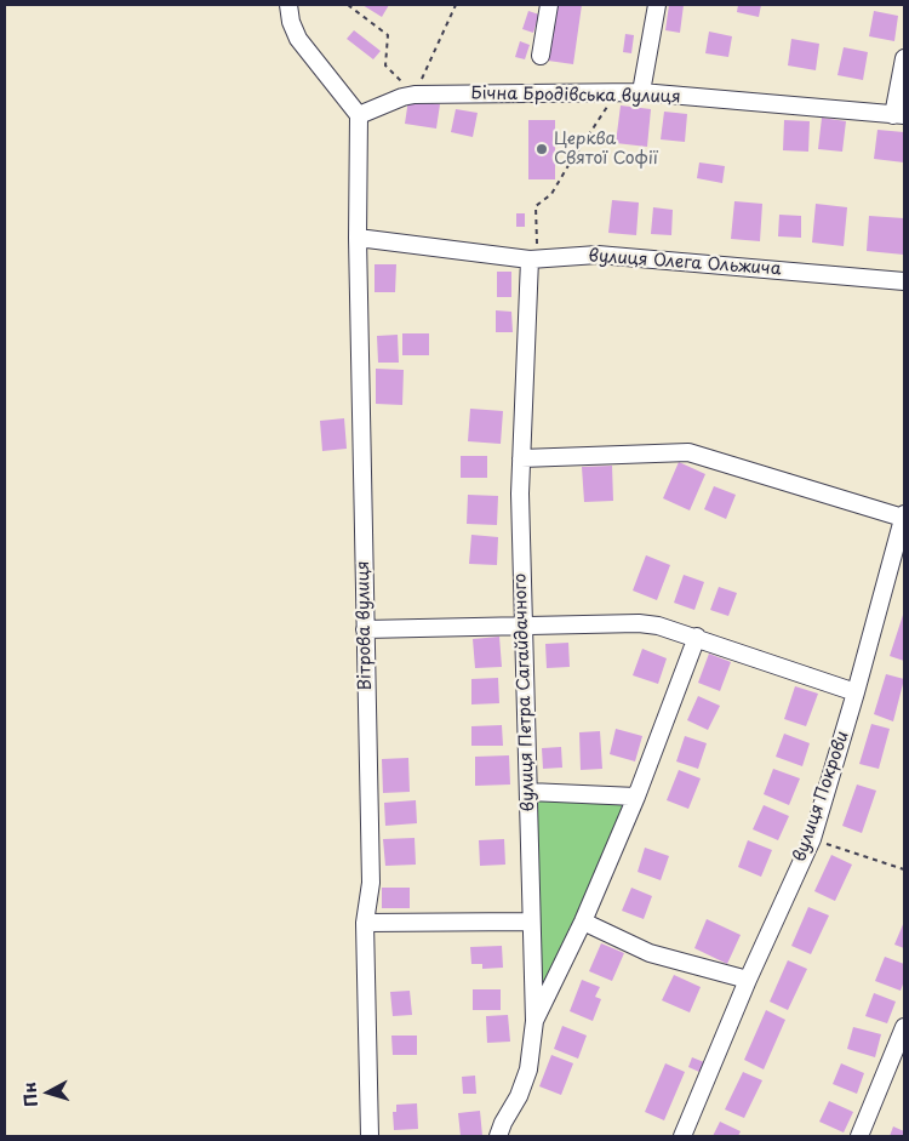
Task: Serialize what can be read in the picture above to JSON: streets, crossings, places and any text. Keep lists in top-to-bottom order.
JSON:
{
  "streets": {
    "street": [
      "Бічна Бродівська вулиця",
      "вулиця Олега Ольжича",
      "Вітрова вулиця",
      "вулиця Петра Сагайдачного",
      "вулиця Покрови"
    ]
  },
  "crossings": [
    ["Бічна Бродівська вулиця", "Вітрова вулиця"],
    ["вулиця Олега Ольжича", "Вітрова вулиця"],
    ["вулиця Олега Ольжича", "вулиця Петра Сагайдачного"]
  ],
  "places": ["Церква Святої Софії"],
  "north": "left"
}
